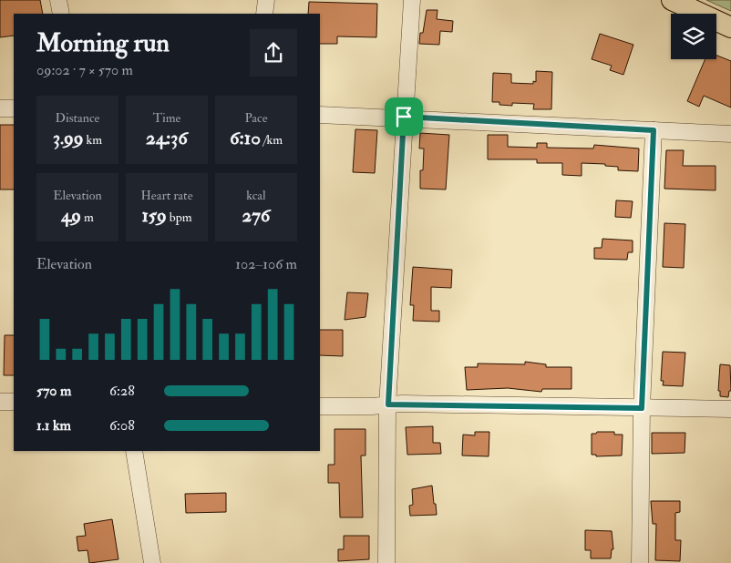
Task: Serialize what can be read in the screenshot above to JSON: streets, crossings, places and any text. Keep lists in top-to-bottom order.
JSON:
{
  "page": {
    "heading": ["Morning run", "09:02 · 7 × 570 m"],
    "stats": [
      ["Distance", "3.99 km"],
      ["Time", "24:36"],
      ["Pace", "6:10 /km"],
      ["Elevation", "49 m"],
      ["Heart rate", "159 bpm"],
      ["kcal", "276"]
    ],
    "chart": ["Elevation", "102–106 m"],
    "list": [
      {
        "name": "570 m",
        "note": "6:28"
      },
      {
        "name": "1.1 km",
        "note": "6:08"
      }
    ]
  }
}
